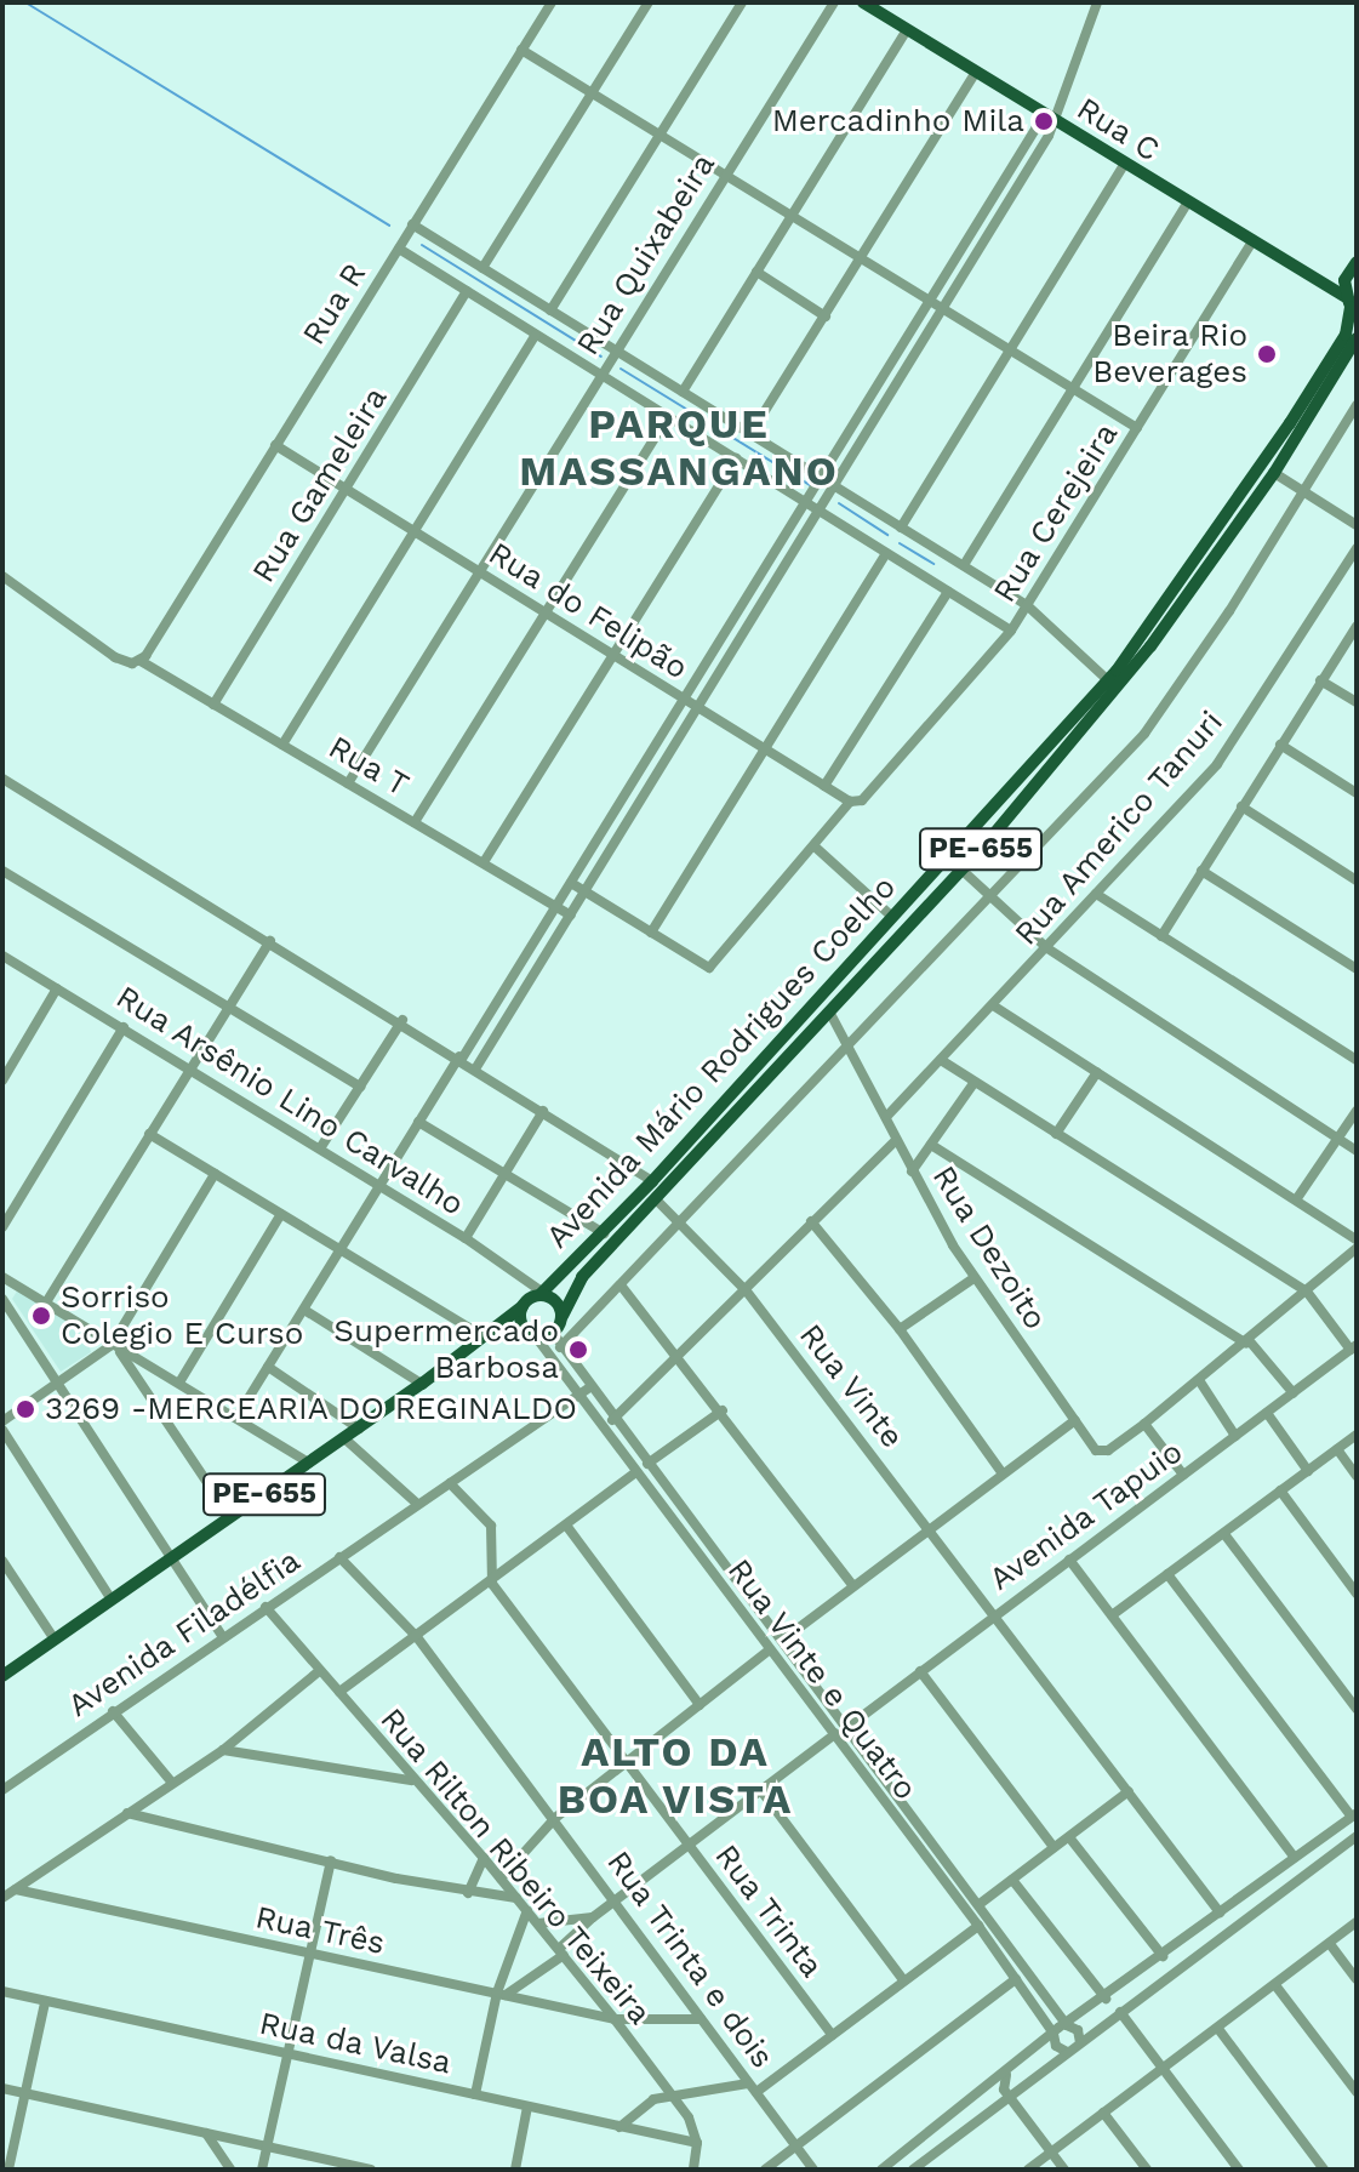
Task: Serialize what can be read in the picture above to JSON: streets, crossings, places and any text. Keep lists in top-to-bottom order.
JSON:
{
  "streets": {
    "main road": ["Rua C", "PE-655", "Avenida Mário Rodrigues Coelho"],
    "street": [
      "Rua Quixabeira",
      "Rua R",
      "Rua Gameleira",
      "Rua Cerejeira",
      "Rua do Felipão",
      "Rua T",
      "Rua Americo Tanuri",
      "Rua Arsênio Lino Carvalho",
      "Rua Dezoito",
      "Rua Vinte",
      "Avenida Tapuio",
      "Avenida Filadélfia",
      "Rua Vinte e Quatro",
      "Rua Rilton Ribeiro Teixeira",
      "Rua Trinta",
      "Rua Três",
      "Rua Trinta e dois",
      "Rua da Valsa"
    ]
  },
  "crossings": [
    ["Rua C", "Rua Cerejeira"],
    ["Rua C", "PE-655"],
    ["Rua C", "Avenida Mário Rodrigues Coelho"],
    ["Rua Quixabeira", "Rua do Felipão"],
    ["Rua Quixabeira", "Rua T"],
    ["Rua R", "Rua do Felipão"],
    ["Rua R", "Rua T"],
    ["Rua Gameleira", "Rua do Felipão"],
    ["Rua Gameleira", "Rua T"],
    ["Rua Cerejeira", "Rua do Felipão"],
    ["Rua Americo Tanuri", "Rua Dezoito"],
    ["PE-655", "Avenida Mário Rodrigues Coelho"],
    ["PE-655", "Rua Arsênio Lino Carvalho"],
    ["PE-655", "Rua Vinte e Quatro"],
    ["Avenida Mário Rodrigues Coelho", "Rua Arsênio Lino Carvalho"],
    ["Avenida Mário Rodrigues Coelho", "Rua Dezoito"],
    ["Avenida Mário Rodrigues Coelho", "Rua Vinte"],
    ["Avenida Mário Rodrigues Coelho", "Rua Vinte e Quatro"],
    ["Rua Arsênio Lino Carvalho", "Rua Vinte e Quatro"],
    ["Rua Vinte", "Avenida Tapuio"],
    ["Avenida Tapuio", "Rua Vinte e Quatro"],
    ["Avenida Tapuio", "Rua Rilton Ribeiro Teixeira"],
    ["Avenida Tapuio", "Rua Trinta"],
    ["Avenida Tapuio", "Rua Três"],
    ["Avenida Tapuio", "Rua Trinta e dois"],
    ["Avenida Filadélfia", "Rua Vinte e Quatro"],
    ["Avenida Filadélfia", "Rua Rilton Ribeiro Teixeira"],
    ["Avenida Filadélfia", "Rua Trinta e dois"],
    ["Rua Rilton Ribeiro Teixeira", "Rua Três"],
    ["Rua Rilton Ribeiro Teixeira", "Rua da Valsa"],
    ["Rua Três", "Rua Trinta e dois"]
  ],
  "districts": ["PARQUE MASSANGANO", "ALTO DA BOA VISTA"],
  "places": [
    "Mercadinho Mila",
    "Beira Rio Beverages",
    "Sorriso Colegio E Curso",
    "Supermercado Barbosa",
    "3269 -MERCEARIA DO REGINALDO"
  ]
}
